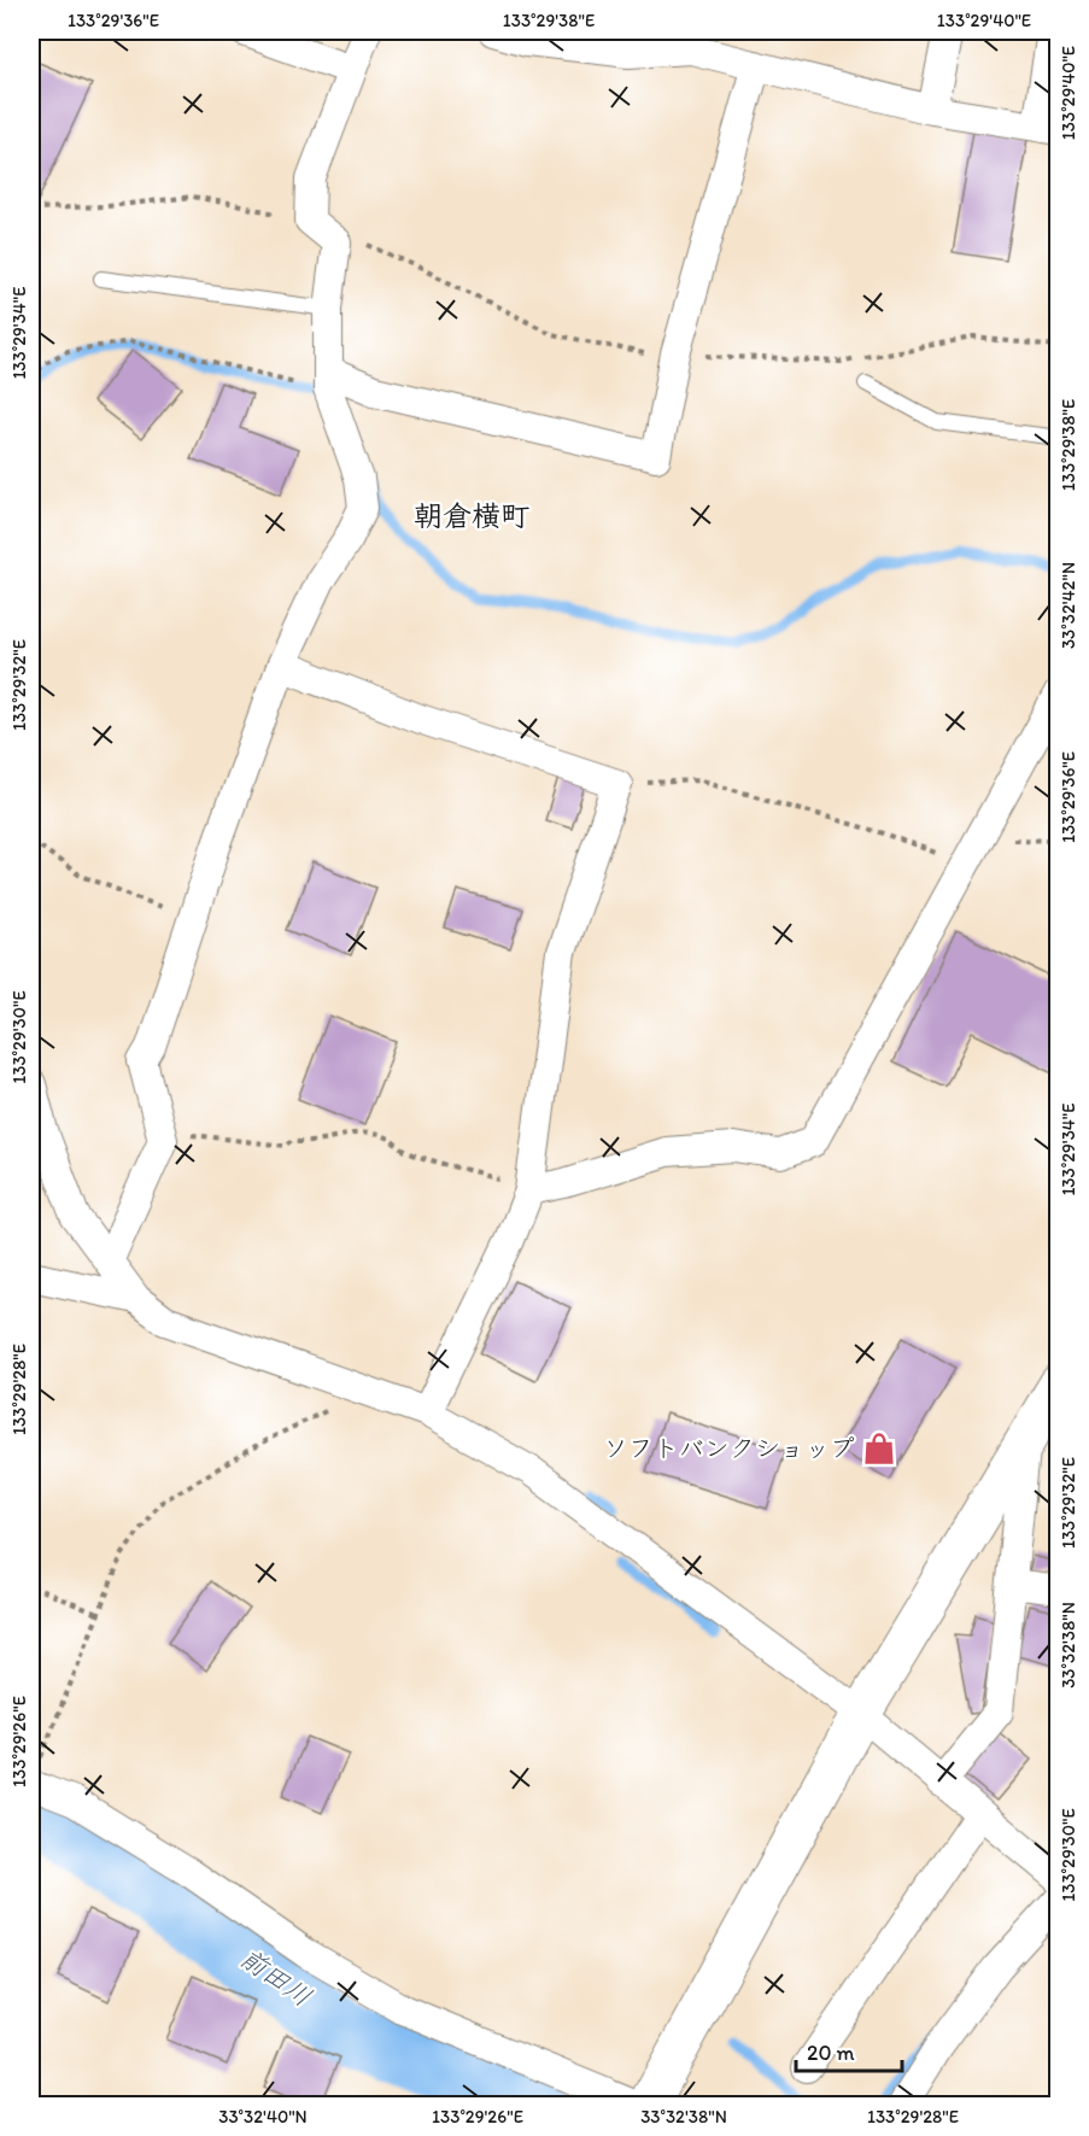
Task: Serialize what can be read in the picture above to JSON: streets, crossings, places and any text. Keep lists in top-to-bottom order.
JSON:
{
  "districts": ["朝倉横町"],
  "water": ["前田川"],
  "places": {
    "shop": ["ソフトバンクショップ"]
  },
  "scale_bar": "20 m",
  "coordinates": [
    "133°29'36\"E",
    "133°29'38\"E",
    "133°29'40\"E",
    "133°29'34\"E",
    "33°32'42\"N",
    "133°29'32\"E",
    "133°29'30\"E",
    "133°29'28\"E",
    "33°32'38\"N",
    "133°29'26\"E",
    "33°32'40\"N"
  ]
}
